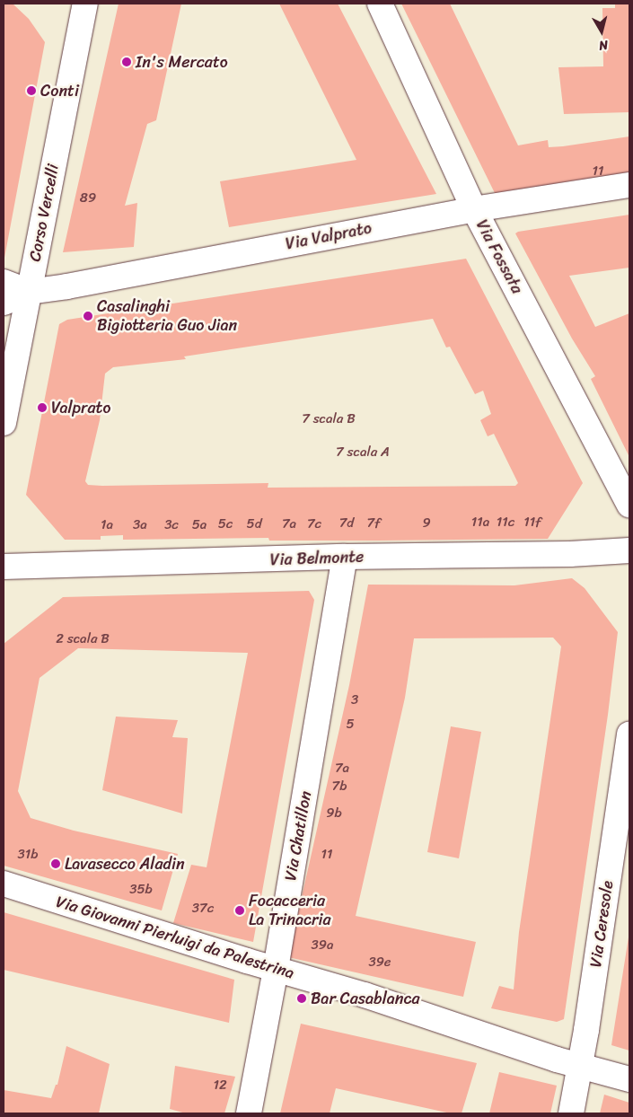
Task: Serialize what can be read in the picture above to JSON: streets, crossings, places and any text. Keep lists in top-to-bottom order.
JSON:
{
  "streets": {
    "street": [
      "Corso Vercelli",
      "Via Valprato",
      "Via Fossata",
      "Via Belmonte",
      "Via Chatillon",
      "Via Ceresole",
      "Via Giovanni Pierluigi da Palestrina"
    ]
  },
  "crossings": [
    ["Corso Vercelli", "Via Valprato"],
    ["Via Valprato", "Via Fossata"],
    ["Via Belmonte", "Via Chatillon"],
    ["Via Chatillon", "Via Giovanni Pierluigi da Palestrina"],
    ["Via Ceresole", "Via Giovanni Pierluigi da Palestrina"]
  ],
  "places": [
    "In's Mercato",
    "Conti",
    "Casalinghi Bigiotteria Guo Jian",
    "Valprato",
    "Lavasecco Aladin",
    "Focacceria La Trinacria",
    "Bar Casablanca"
  ],
  "house_numbers": [
    "11",
    "89",
    "7 scala B",
    "7 scala A",
    "11a",
    "11c",
    "11f",
    "7d",
    "7f",
    "9",
    "5c",
    "5d",
    "7a",
    "7c",
    "1a",
    "3a",
    "3c",
    "5a",
    "2 scala B",
    "3",
    "5",
    "7a",
    "7b",
    "9b",
    "31b",
    "11",
    "35b",
    "37c",
    "39a",
    "39e",
    "12"
  ],
  "north": "bottom"
}
